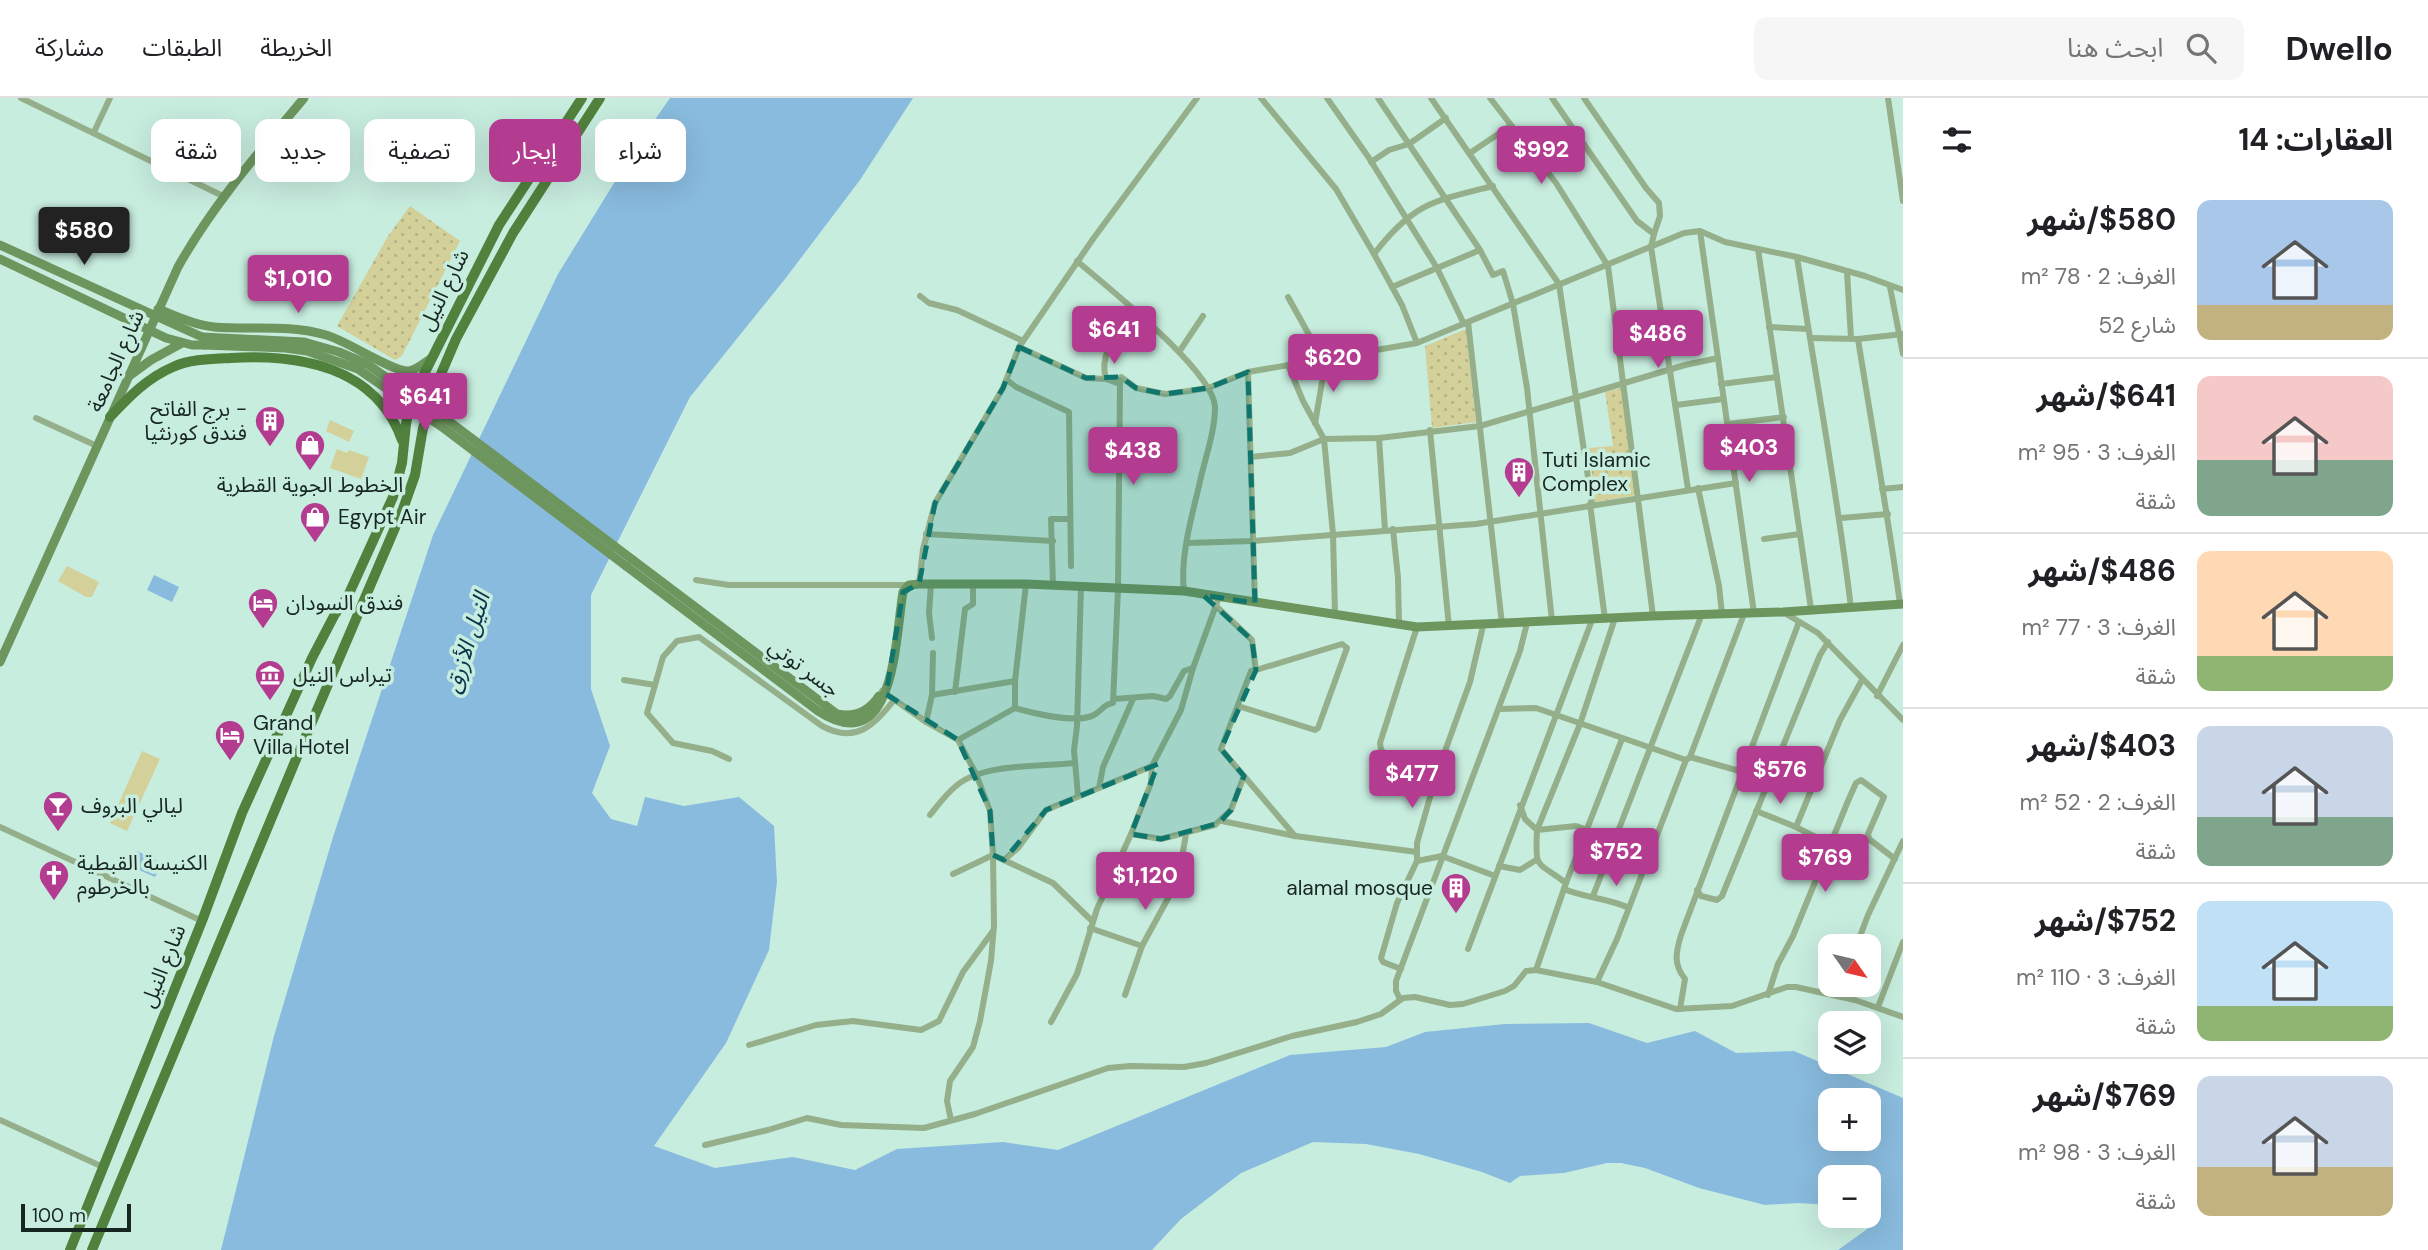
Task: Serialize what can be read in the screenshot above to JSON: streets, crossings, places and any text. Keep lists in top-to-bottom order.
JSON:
{
  "streets": {
    "main road": ["شارع النيل"],
    "street": ["شارع الجامعة", "جسر توتي"]
  },
  "water": ["النيل الأزرق"],
  "places": {
    "building": ["برج الفاتح - فندق كورنثيا", "Tuti Islamic Complex", "alamal mosque"],
    "shop": ["الخطوط الجوية القطرية", "Egypt Air"],
    "hotel": ["فندق السودان", "Grand Villa Hotel"],
    "museum": ["تيراس النيل"],
    "bar": ["ليالي البروف"],
    "church": ["الكنيسة القبطية بالخرطوم"]
  },
  "scale_bar": "100 m",
  "north": "bottom right",
  "page": {
    "header": "Dwello",
    "search": "ابحث هنا",
    "nav": ["الخريطة", "الطبقات", "مشاركة"],
    "heading": "العقارات: 14",
    "chip": [
      "شراء",
      "إيجار",
      "تصفية",
      "جديد",
      "شقة"
    ],
    "price": [
      "$992",
      "$580",
      "$1,010",
      "$641",
      "$486",
      "$620",
      "$641",
      "$403",
      "$438",
      "$576",
      "$477",
      "$752",
      "$769",
      "$1,120"
    ],
    "list": [
      {
        "name": "$580/شهر",
        "note": "الغرف: 2 · 78 m² · شارع 52"
      },
      {
        "name": "$641/شهر",
        "note": "الغرف: 3 · 95 m² · شقة"
      },
      {
        "name": "$486/شهر",
        "note": "الغرف: 3 · 77 m² · شقة"
      },
      {
        "name": "$403/شهر",
        "note": "الغرف: 2 · 52 m² · شقة"
      },
      {
        "name": "$752/شهر",
        "note": "الغرف: 3 · 110 m² · شقة"
      },
      {
        "name": "$769/شهر",
        "note": "الغرف: 3 · 98 m² · شقة"
      }
    ],
    "map_buttons": ["+", "−"],
    "scale": "100 m"
  }
}
